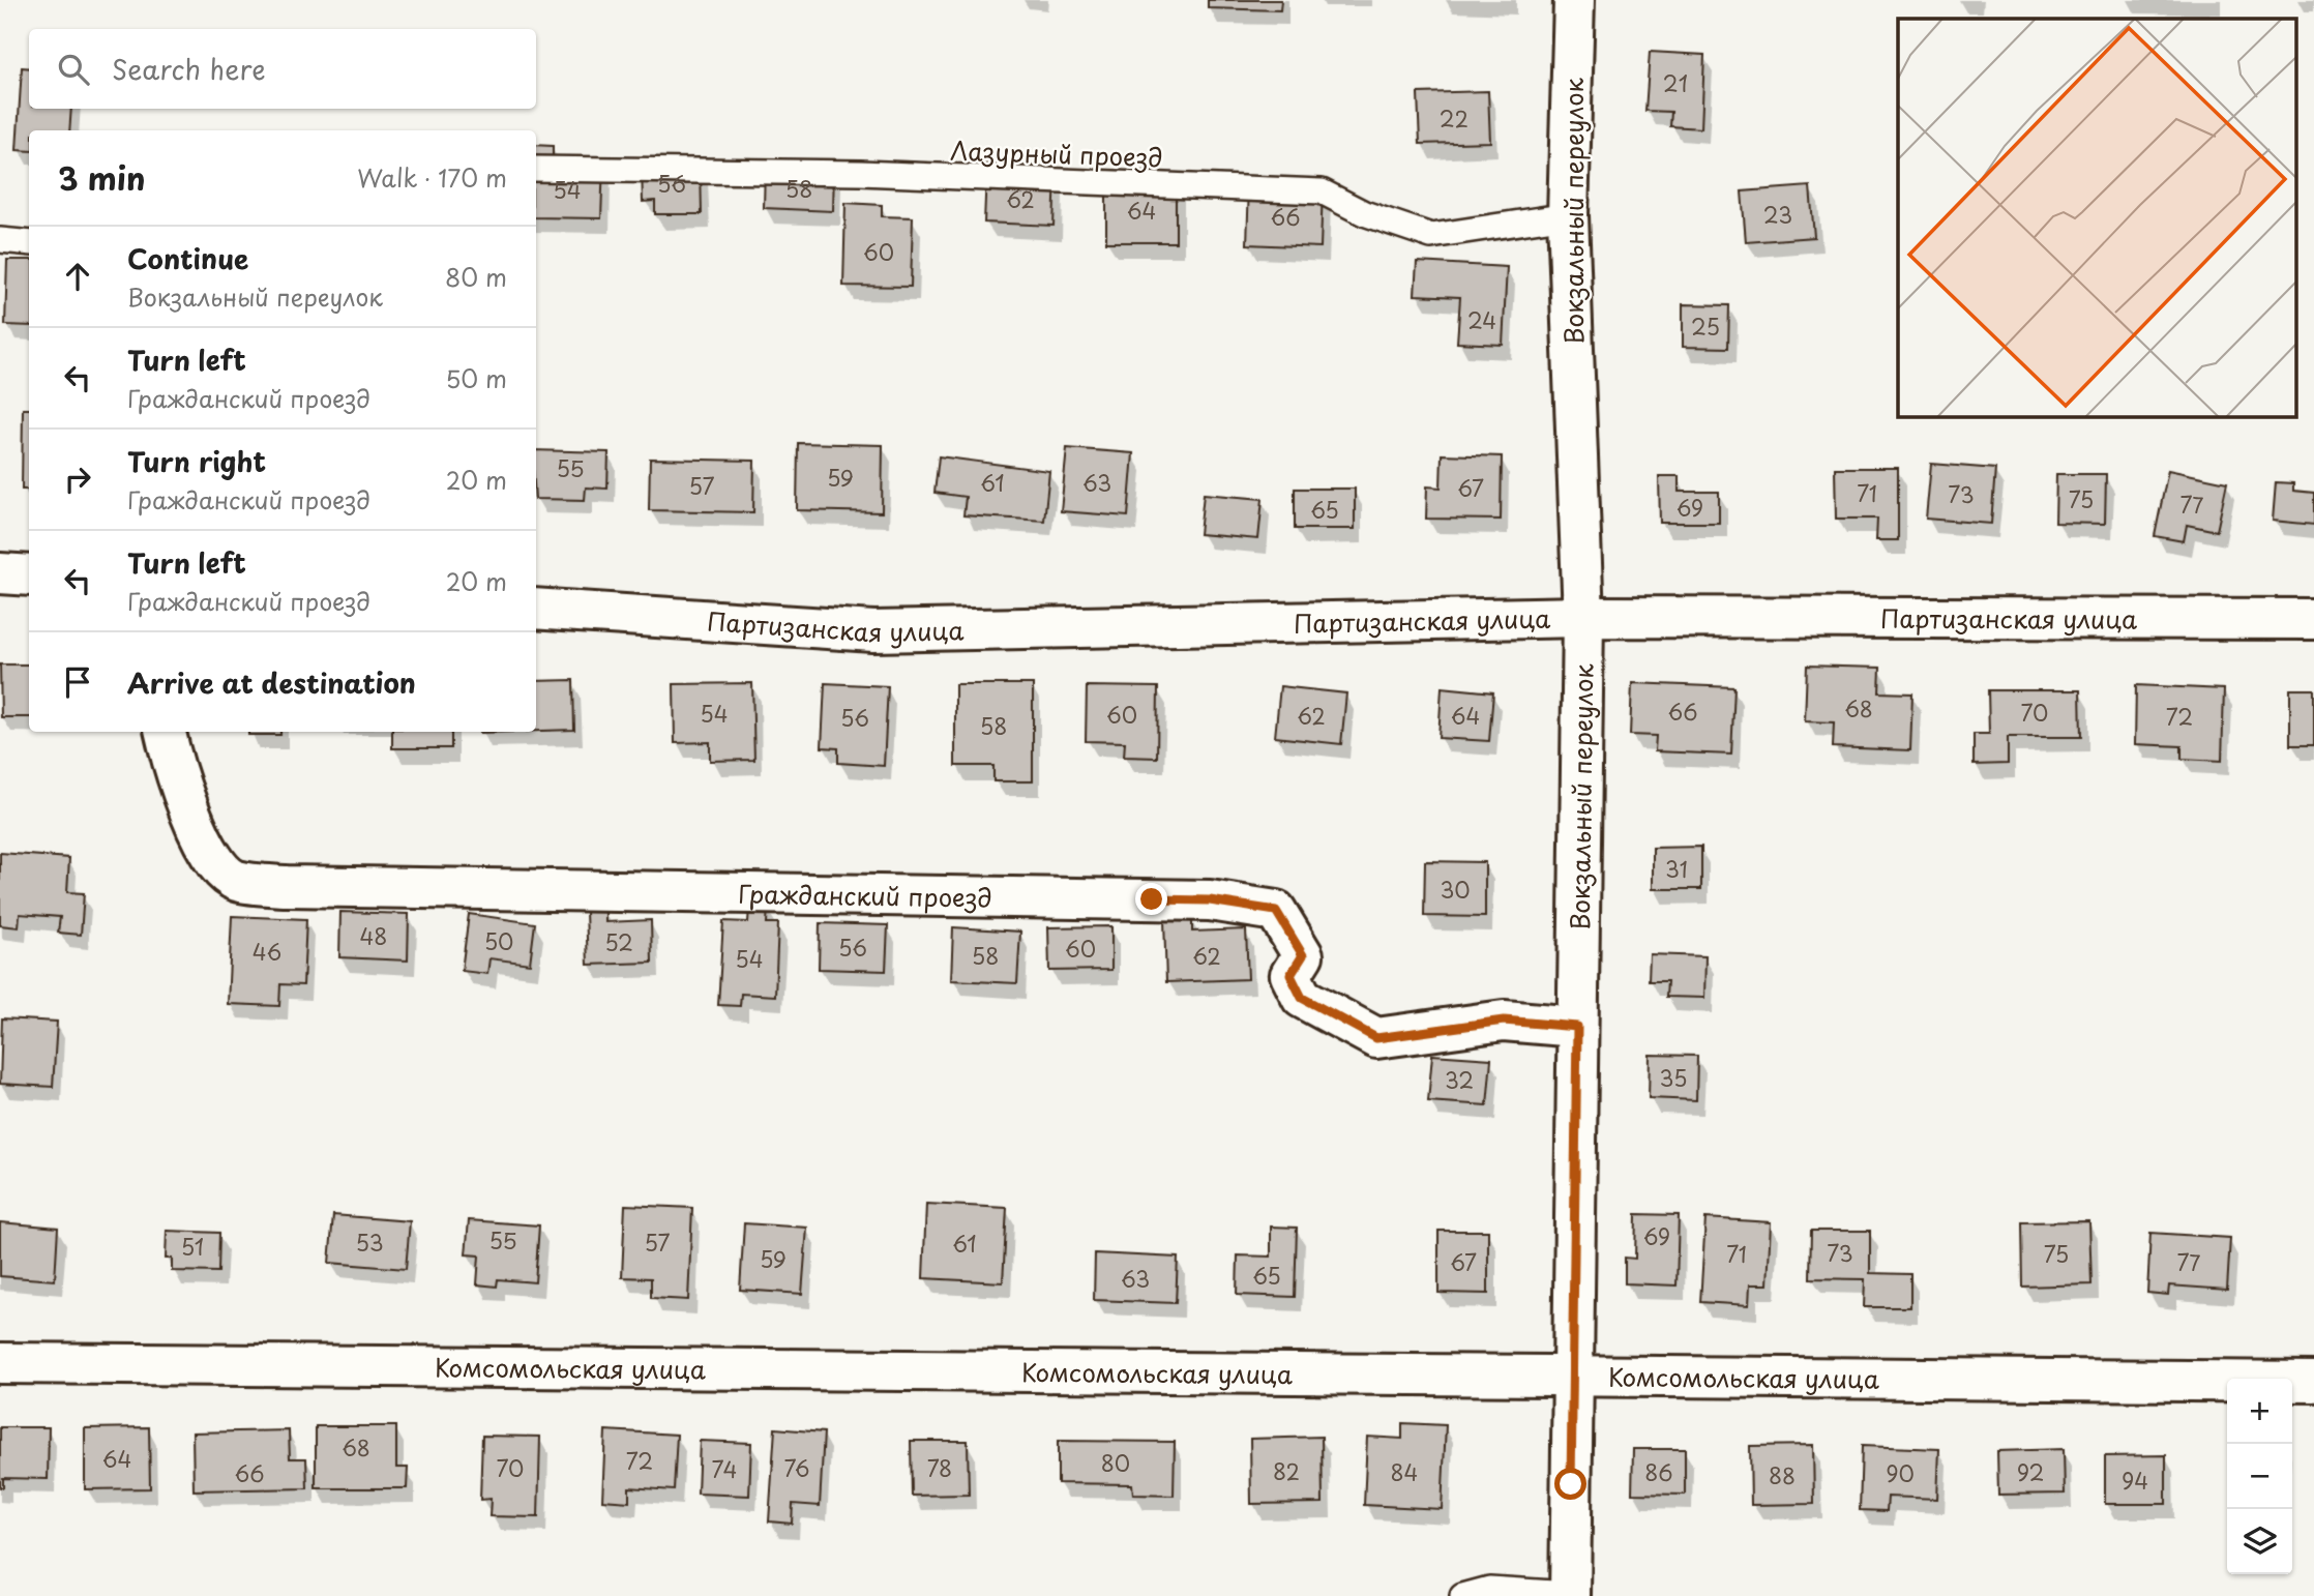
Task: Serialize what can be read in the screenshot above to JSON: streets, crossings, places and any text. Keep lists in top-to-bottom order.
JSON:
{
  "streets": {
    "street": [
      "Вокзальный переулок",
      "Партизанская улица",
      "Гражданский проезд",
      "Комсомольская улица"
    ],
    "lane": ["Лазурный проезд"]
  },
  "crossings": [
    ["Лазурный проезд", "Вокзальный переулок"],
    ["Вокзальный переулок", "Партизанская улица"],
    ["Вокзальный переулок", "Гражданский проезд"],
    ["Вокзальный переулок", "Комсомольская улица"]
  ],
  "house_numbers": [
    "21",
    "22",
    "56",
    "58",
    "54",
    "62",
    "64",
    "23",
    "66",
    "60",
    "24",
    "25",
    "55",
    "59",
    "61",
    "63",
    "57",
    "67",
    "71",
    "73",
    "75",
    "77",
    "69",
    "65",
    "68",
    "66",
    "70",
    "54",
    "60",
    "62",
    "64",
    "72",
    "56",
    "58",
    "31",
    "30",
    "48",
    "50",
    "52",
    "56",
    "60",
    "46",
    "58",
    "62",
    "54",
    "35",
    "32",
    "69",
    "55",
    "53",
    "57",
    "61",
    "51",
    "73",
    "71",
    "75",
    "59",
    "67",
    "77",
    "65",
    "63",
    "68",
    "64",
    "72",
    "80",
    "70",
    "76",
    "78",
    "74",
    "82",
    "84",
    "86",
    "92",
    "66",
    "90",
    "88",
    "94"
  ],
  "page": {
    "search": "Search here",
    "heading": ["3 min", "Walk · 170 m"],
    "list": [
      ["Continue", "Вокзальный переулок", "80 m"],
      ["Turn left", "Гражданский проезд", "50 m"],
      ["Turn right", "Гражданский проезд", "20 m"],
      ["Turn left", "Гражданский проезд", "20 m"],
      "Arrive at destination"
    ],
    "map_buttons": ["+", "−"]
  }
}
